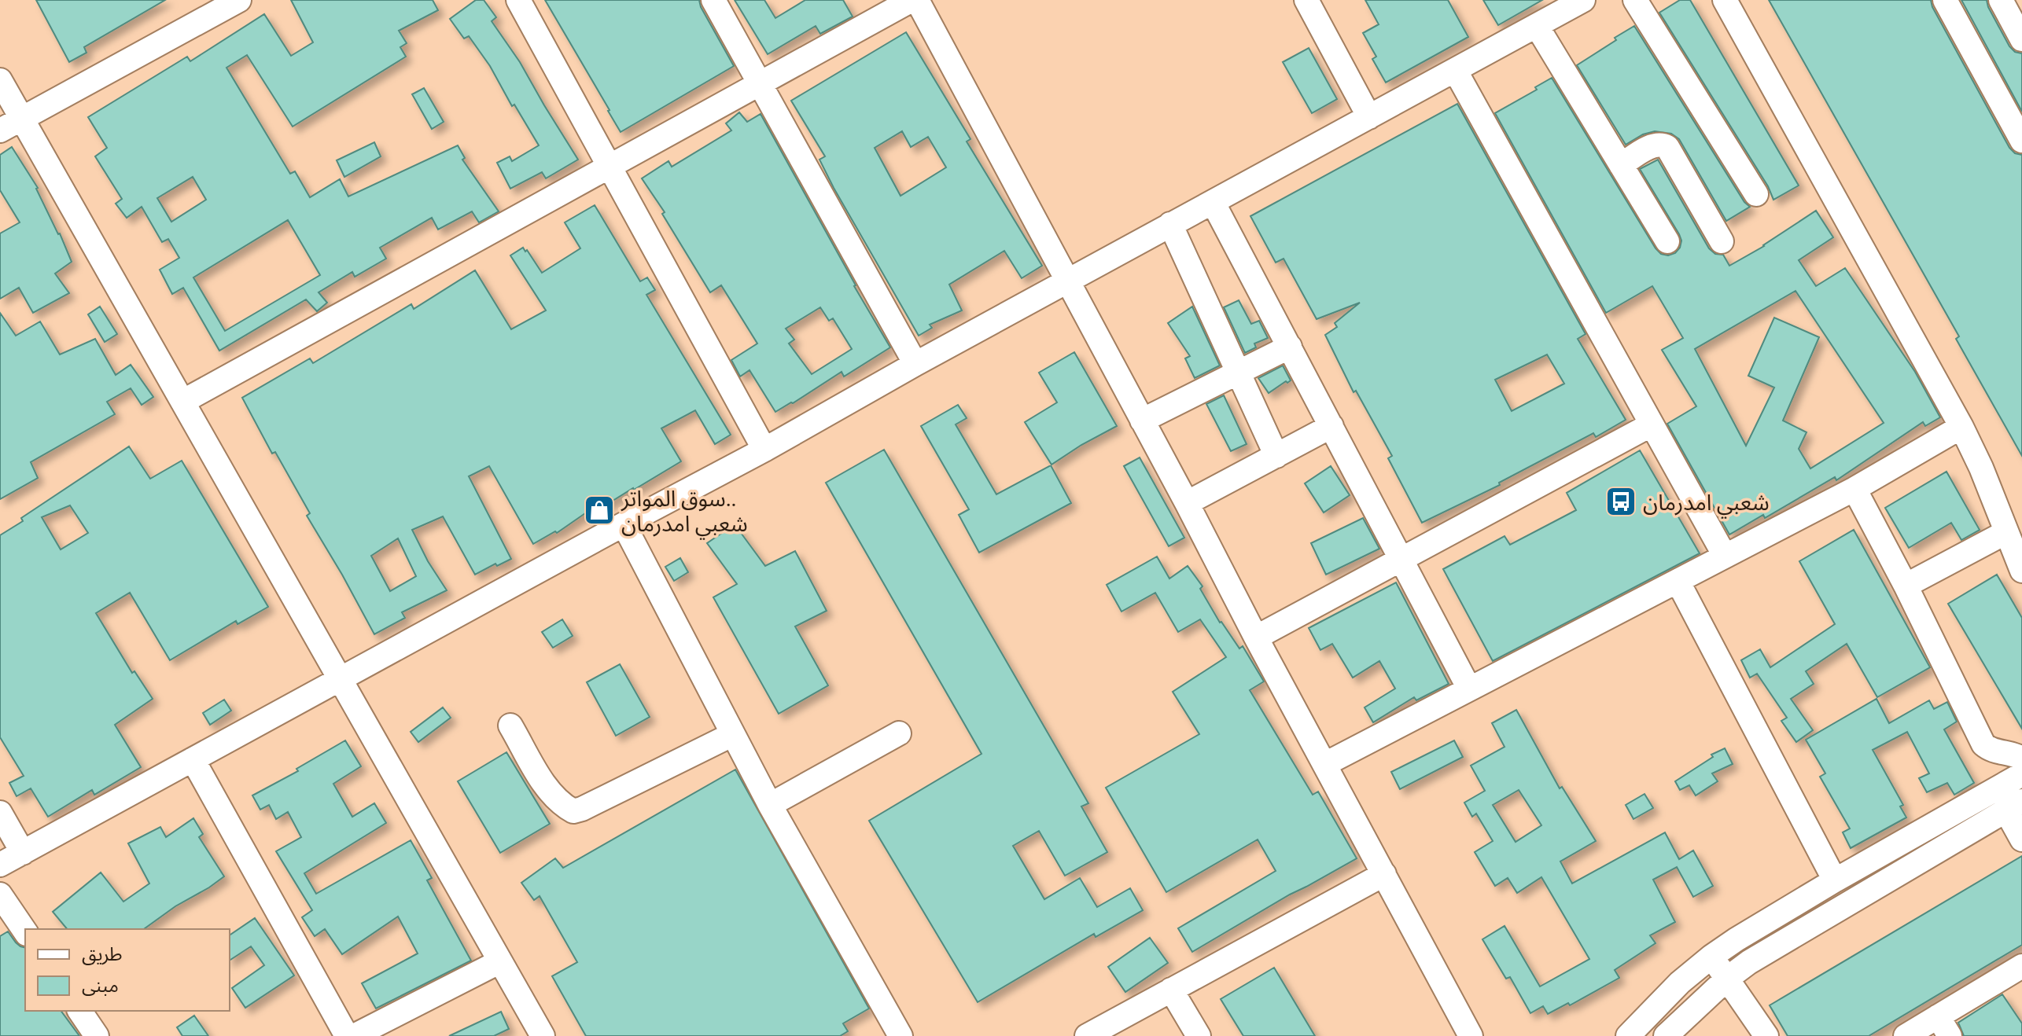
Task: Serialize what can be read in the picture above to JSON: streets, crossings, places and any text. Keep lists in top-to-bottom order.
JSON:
{
  "places": {
    "bus stop": ["شعبي امدرمان"],
    "shop": ["سوق المواتر.. شعبي امدرمان"]
  },
  "legend": ["طريق", "مبنى"]
}
